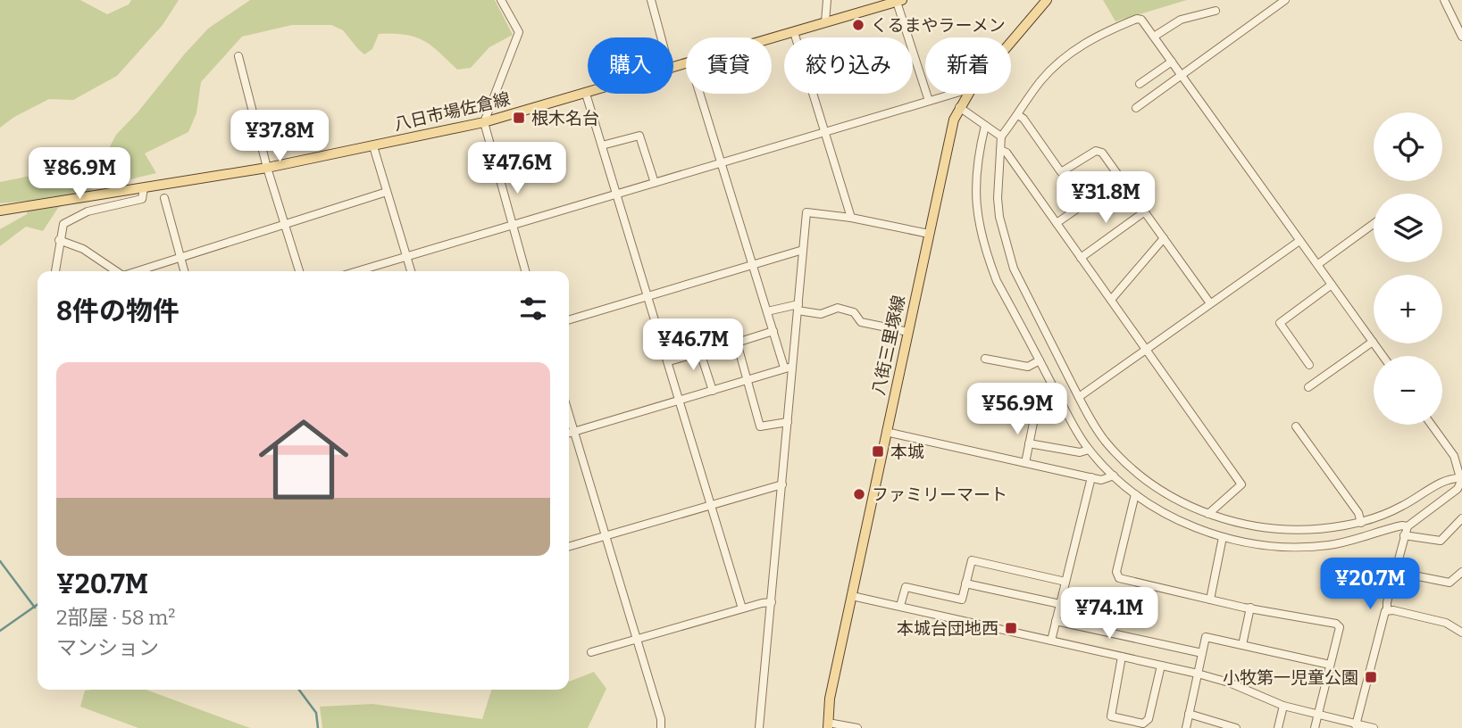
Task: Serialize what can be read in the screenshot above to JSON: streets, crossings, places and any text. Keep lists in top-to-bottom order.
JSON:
{
  "streets": {
    "main road": ["八日市場佐倉線", "八街三里塚線"]
  },
  "places": {
    "other": ["くるまやラーメン", "ファミリーマート"],
    "transit": [
      "根木名台",
      "本城",
      "本城台団地西",
      "小牧第一児童公園"
    ]
  },
  "page": {
    "chip": [
      "購入",
      "賃貸",
      "絞り込み",
      "新着"
    ],
    "price": [
      "¥37.8M",
      "¥47.6M",
      "¥86.9M",
      "¥31.8M",
      "¥46.7M",
      "¥56.9M",
      "¥20.7M",
      "¥74.1M"
    ],
    "map_buttons": ["+", "−"],
    "heading": "8件の物件",
    "list": [
      {
        "name": "¥20.7M",
        "note": "2部屋 · 58 m² · マンション"
      }
    ]
  }
}
